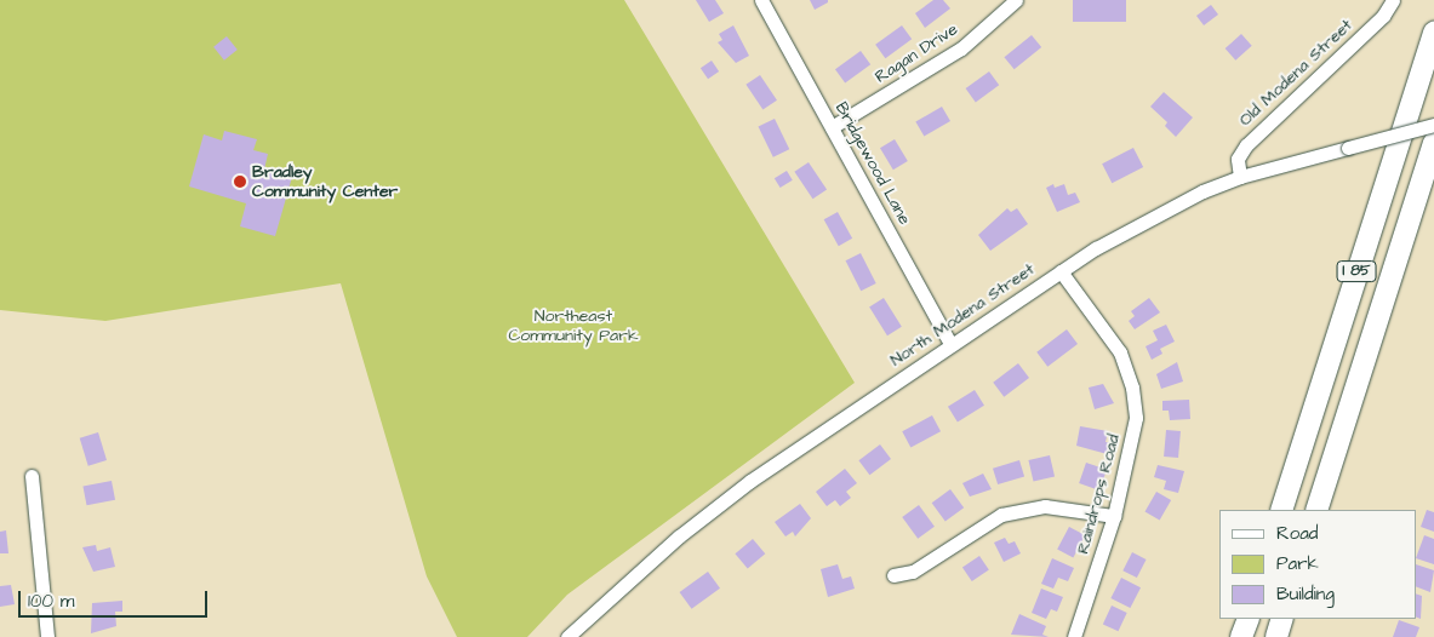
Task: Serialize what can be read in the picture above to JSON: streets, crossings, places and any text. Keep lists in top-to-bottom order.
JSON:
{
  "streets": {
    "highway": ["I 85"],
    "street": [
      "Ragan Drive",
      "Old Modena Street",
      "Bridgewood Lane",
      "North Modena Street",
      "Raindrops Road"
    ]
  },
  "crossings": [
    ["Ragan Drive", "Bridgewood Lane"],
    ["Old Modena Street", "North Modena Street"],
    ["Bridgewood Lane", "North Modena Street"],
    ["North Modena Street", "Raindrops Road"]
  ],
  "parks": ["Northeast Community Park"],
  "places": ["Bradley Community Center"],
  "legend": ["Road", "Park", "Building"],
  "scale_bar": "100 m"
}
